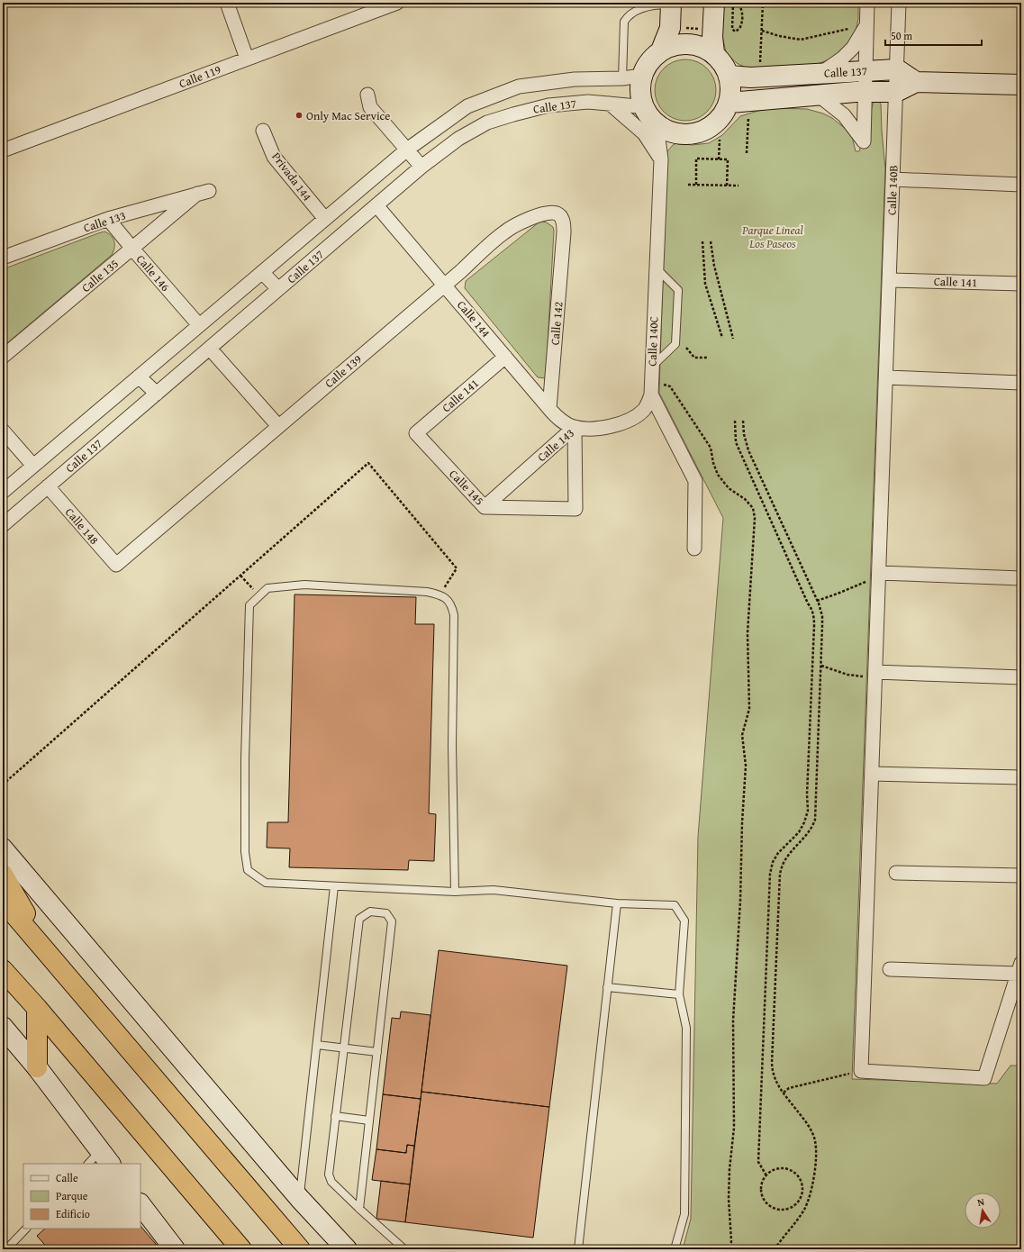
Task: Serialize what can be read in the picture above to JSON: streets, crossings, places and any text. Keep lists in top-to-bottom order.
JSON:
{
  "streets": {
    "street": [
      "Calle 137",
      "Calle 119",
      "Privada 144",
      "Calle 140B",
      "Calle 133",
      "Calle 146",
      "Calle 135",
      "Calle 141",
      "Calle 144",
      "Calle 142",
      "Calle 140C",
      "Calle 139",
      "Calle 143",
      "Calle 145",
      "Calle 148"
    ]
  },
  "crossings": [
    ["Calle 137", "Privada 144"],
    ["Calle 137", "Calle 140B"],
    ["Calle 137", "Calle 146"],
    ["Calle 137", "Calle 144"],
    ["Calle 137", "Calle 140C"],
    ["Calle 137", "Calle 148"],
    ["Calle 140B", "Calle 141"],
    ["Calle 133", "Calle 146"],
    ["Calle 133", "Calle 135"],
    ["Calle 146", "Calle 135"],
    ["Calle 141", "Calle 144"],
    ["Calle 141", "Calle 145"],
    ["Calle 144", "Calle 142"],
    ["Calle 144", "Calle 139"],
    ["Calle 144", "Calle 143"],
    ["Calle 144", "Calle 145"],
    ["Calle 142", "Calle 139"],
    ["Calle 140C", "Calle 143"],
    ["Calle 139", "Calle 148"],
    ["Calle 143", "Calle 145"]
  ],
  "parks": ["Parque Lineal Los Paseos"],
  "places": ["Only Mac Service"],
  "legend": ["Calle", "Parque", "Edificio"],
  "scale_bar": "50 m",
  "north": "top"
}
